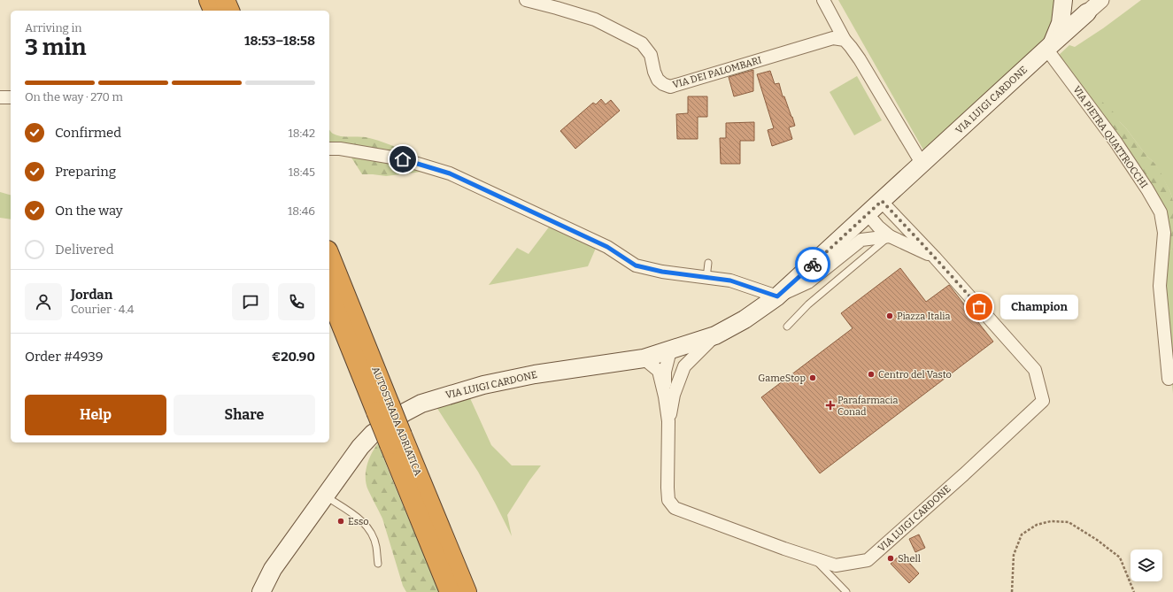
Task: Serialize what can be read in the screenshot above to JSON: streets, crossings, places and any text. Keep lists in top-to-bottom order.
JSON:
{
  "streets": {
    "highway": ["AUTOSTRADA ADRIATICA"],
    "main road": ["VIA LUIGI CARDONE"],
    "street": ["VIA DEI PALOMBARI", "VIA PIETRA QUATTROCCHI"]
  },
  "crossings": [
    ["VIA LUIGI CARDONE", "VIA PIETRA QUATTROCCHI"]
  ],
  "places": {
    "other": [
      "Champion",
      "Piazza Italia",
      "Centro del Vasto",
      "GameStop",
      "Esso",
      "Shell"
    ],
    "health": ["Parafarmacia Conad"]
  },
  "page": {
    "heading": ["3 min", "Arriving in", "18:53–18:58"],
    "panel": [
      "Jordan",
      "Courier · 4.4",
      "Order #4939",
      "€20.90"
    ],
    "bar": "On the way · 270 m",
    "list": [
      ["Confirmed", "18:42"],
      ["Preparing", "18:45"],
      ["On the way", "18:46"],
      "Delivered"
    ],
    "bubble": "Champion",
    "buttons": ["Help", "Share"]
  }
}
